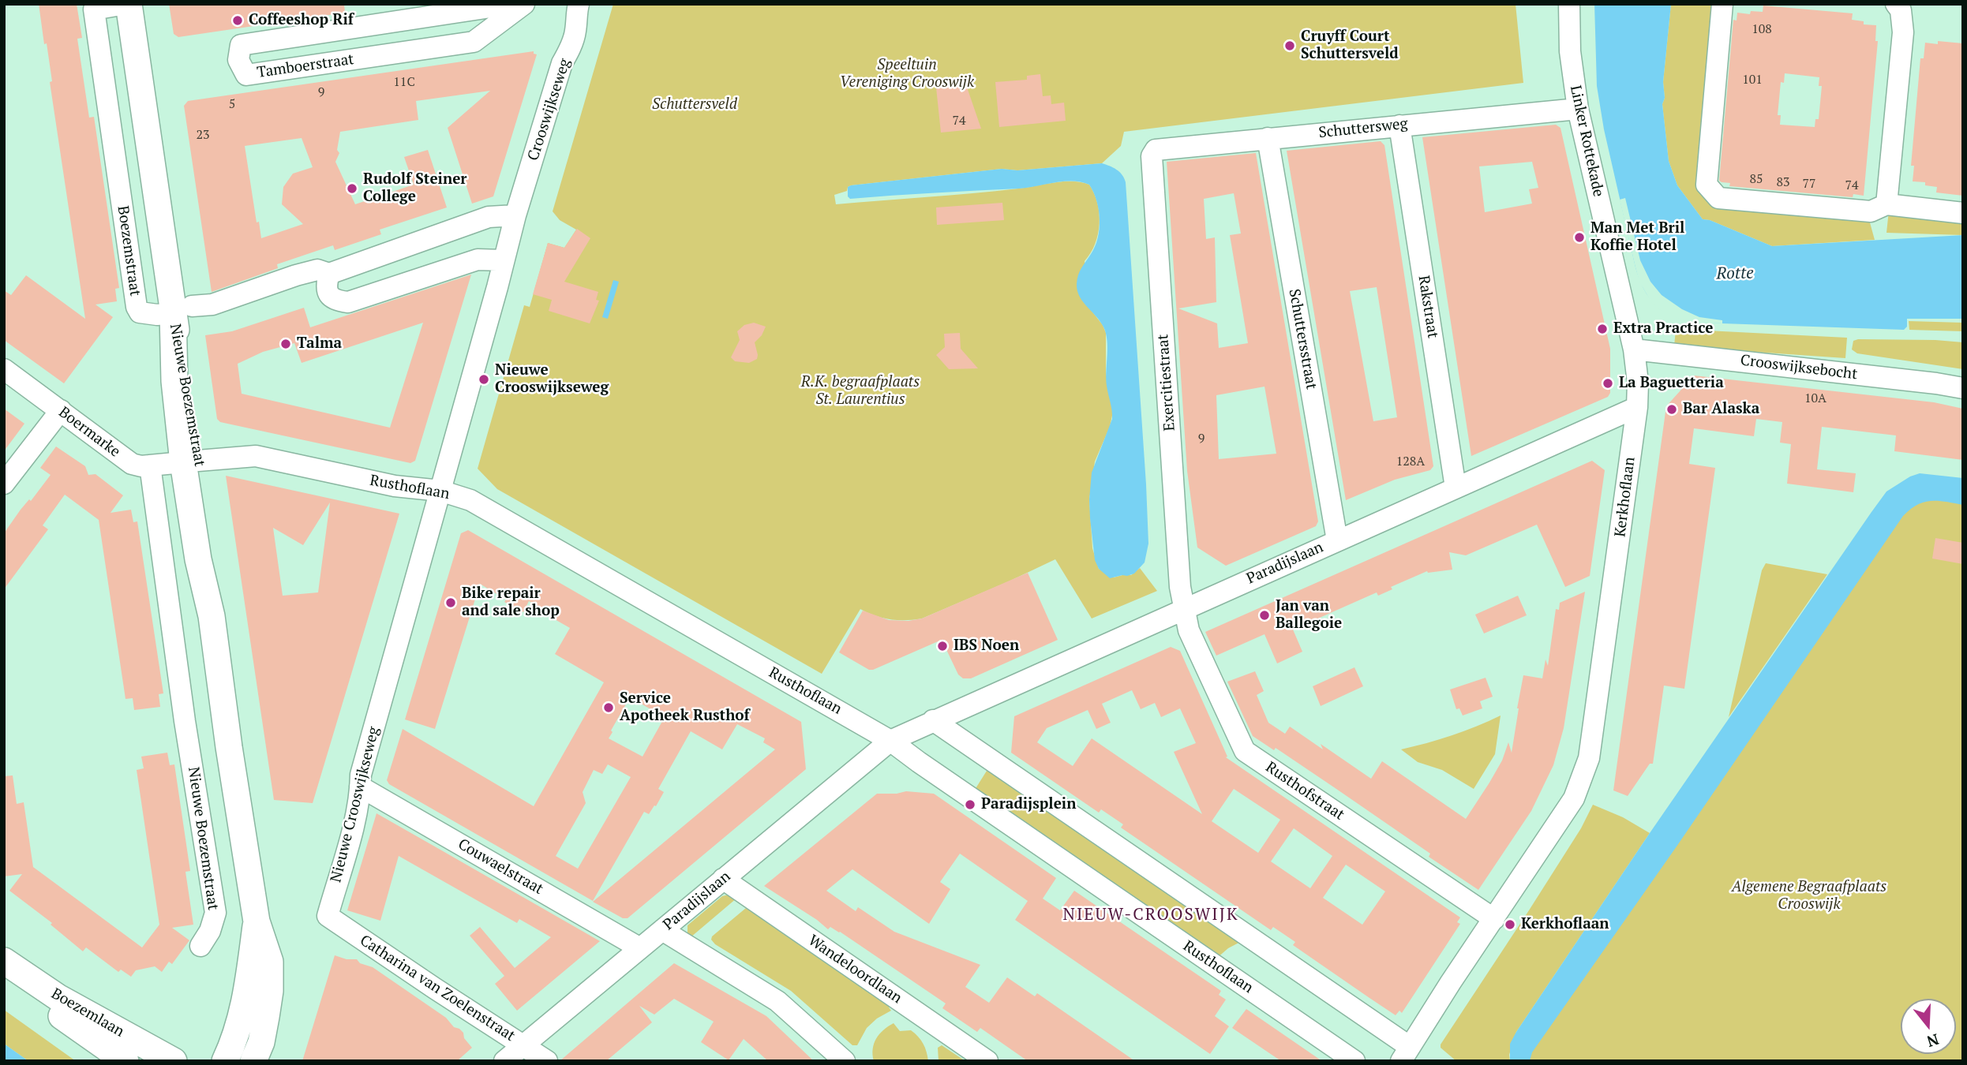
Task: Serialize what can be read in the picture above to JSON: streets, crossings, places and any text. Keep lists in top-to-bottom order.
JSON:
{
  "streets": {
    "main road": ["Boezemstraat", "Nieuwe Boezemstraat", "Boezemlaan"],
    "street": [
      "Tamboerstraat",
      "Crooswijkseweg",
      "Schuttersweg",
      "Linker Rottekade",
      "Rakstraat",
      "Schuttersstraat",
      "Crooswijksebocht",
      "Exercitiestraat",
      "Boermarke",
      "Rusthoflaan",
      "Kerkhoflaan",
      "Paradijslaan",
      "Rusthofstraat",
      "Nieuwe Crooswijkseweg",
      "Couwaelstraat",
      "Wandeloordlaan",
      "Catharina van Zoelenstraat"
    ]
  },
  "crossings": [
    ["Crooswijkseweg", "Nieuwe Crooswijkseweg"],
    ["Schuttersweg", "Linker Rottekade"],
    ["Schuttersweg", "Rakstraat"],
    ["Schuttersweg", "Schuttersstraat"],
    ["Schuttersweg", "Exercitiestraat"],
    ["Linker Rottekade", "Crooswijksebocht"],
    ["Linker Rottekade", "Kerkhoflaan"],
    ["Linker Rottekade", "Paradijslaan"],
    ["Boezemstraat", "Nieuwe Boezemstraat"],
    ["Rakstraat", "Paradijslaan"],
    ["Schuttersstraat", "Paradijslaan"],
    ["Exercitiestraat", "Paradijslaan"],
    ["Exercitiestraat", "Rusthofstraat"],
    ["Nieuwe Boezemstraat", "Boermarke"],
    ["Nieuwe Boezemstraat", "Rusthoflaan"],
    ["Boermarke", "Rusthoflaan"],
    ["Rusthoflaan", "Paradijslaan"],
    ["Rusthoflaan", "Nieuwe Crooswijkseweg"],
    ["Kerkhoflaan", "Paradijslaan"],
    ["Kerkhoflaan", "Rusthofstraat"],
    ["Paradijslaan", "Rusthofstraat"],
    ["Paradijslaan", "Couwaelstraat"],
    ["Paradijslaan", "Wandeloordlaan"],
    ["Paradijslaan", "Catharina van Zoelenstraat"],
    ["Nieuwe Crooswijkseweg", "Couwaelstraat"],
    ["Nieuwe Crooswijkseweg", "Catharina van Zoelenstraat"]
  ],
  "districts": ["NIEUW-CROOSWIJK"],
  "water": ["Rotte"],
  "parks": [
    "Speeltuin Vereniging Crooswijk",
    "Schuttersveld",
    "R.K. begraafplaats St. Laurentius",
    "Algemene Begraafplaats Crooswijk"
  ],
  "places": [
    "Coffeeshop Rif",
    "Cruyff Court Schuttersveld",
    "Rudolf Steiner College",
    "Man Met Bril Koffie Hotel",
    "Extra Practice",
    "Talma",
    "Nieuwe Crooswijkseweg",
    "La Baguetteria",
    "Bar Alaska",
    "Bike repair and sale shop",
    "Jan van Ballegoie",
    "IBS Noen",
    "Service Apotheek Rusthof",
    "Paradijsplein",
    "Kerkhoflaan"
  ],
  "house_numbers": [
    "108",
    "101",
    "11C",
    "9",
    "5",
    "74",
    "23",
    "85",
    "83",
    "77",
    "74",
    "10A",
    "9",
    "128A"
  ],
  "north": "bottom"
}
